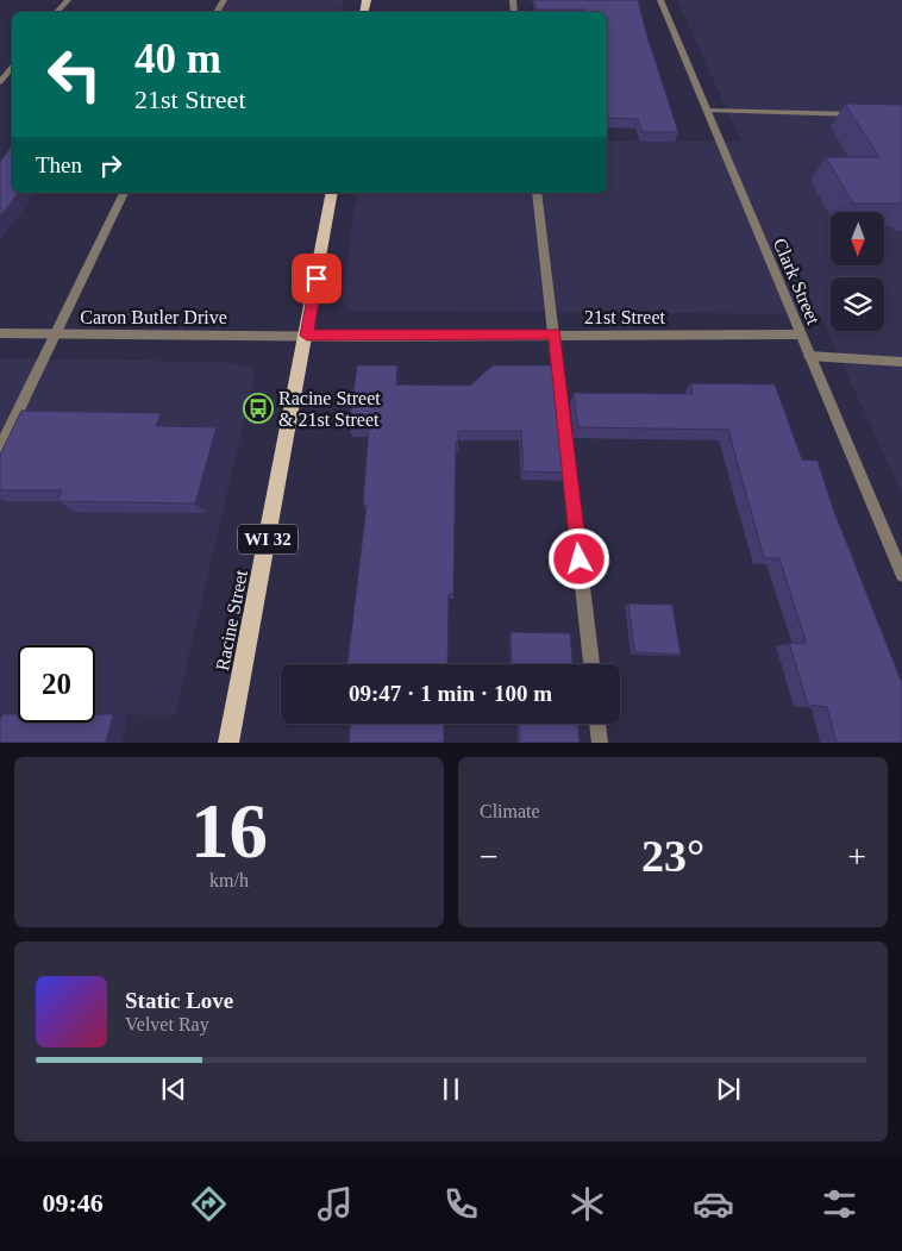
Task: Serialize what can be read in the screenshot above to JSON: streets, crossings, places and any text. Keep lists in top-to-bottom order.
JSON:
{
  "streets": {
    "main road": ["WI 32", "Racine Street"],
    "street": ["Clark Street", "Caron Butler Drive", "21st Street"]
  },
  "crossings": [
    ["Clark Street", "21st Street"],
    ["Caron Butler Drive", "21st Street"],
    ["Caron Butler Drive", "Racine Street"],
    ["21st Street", "Racine Street"]
  ],
  "places": {
    "bus stop": ["Racine Street & 21st Street"]
  },
  "north": "bottom",
  "page": {
    "turn": ["40 m", "21st Street"],
    "then": "Then",
    "limit": "20",
    "trip": "09:47 · 1 min · 100 m",
    "tile": [
      ["16", "km/h"],
      "Climate"
    ],
    "heat": ["−", "23°", "+"],
    "song": ["Static Love", "Velvet Ray"],
    "tabs": "09:46"
  }
}
